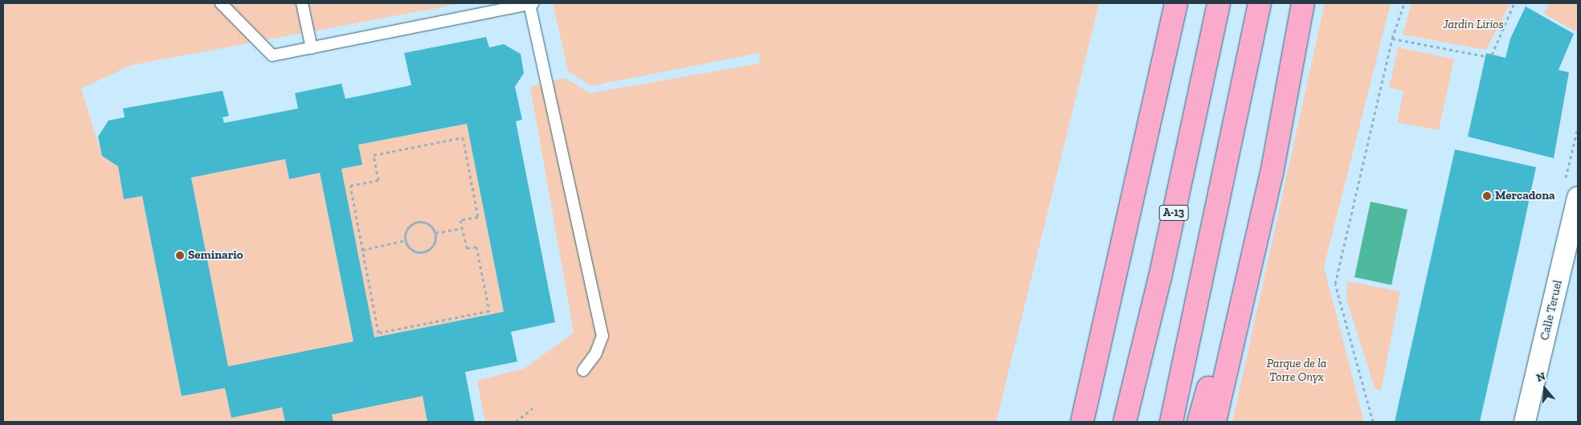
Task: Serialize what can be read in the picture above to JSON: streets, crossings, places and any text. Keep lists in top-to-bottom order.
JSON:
{
  "streets": {
    "highway": ["A-13"],
    "street": ["Calle Teruel"]
  },
  "parks": ["Jardin Lirios", "Parque de la Torre Onyx"],
  "places": ["Mercadona", "Seminario"],
  "north": "top"
}
